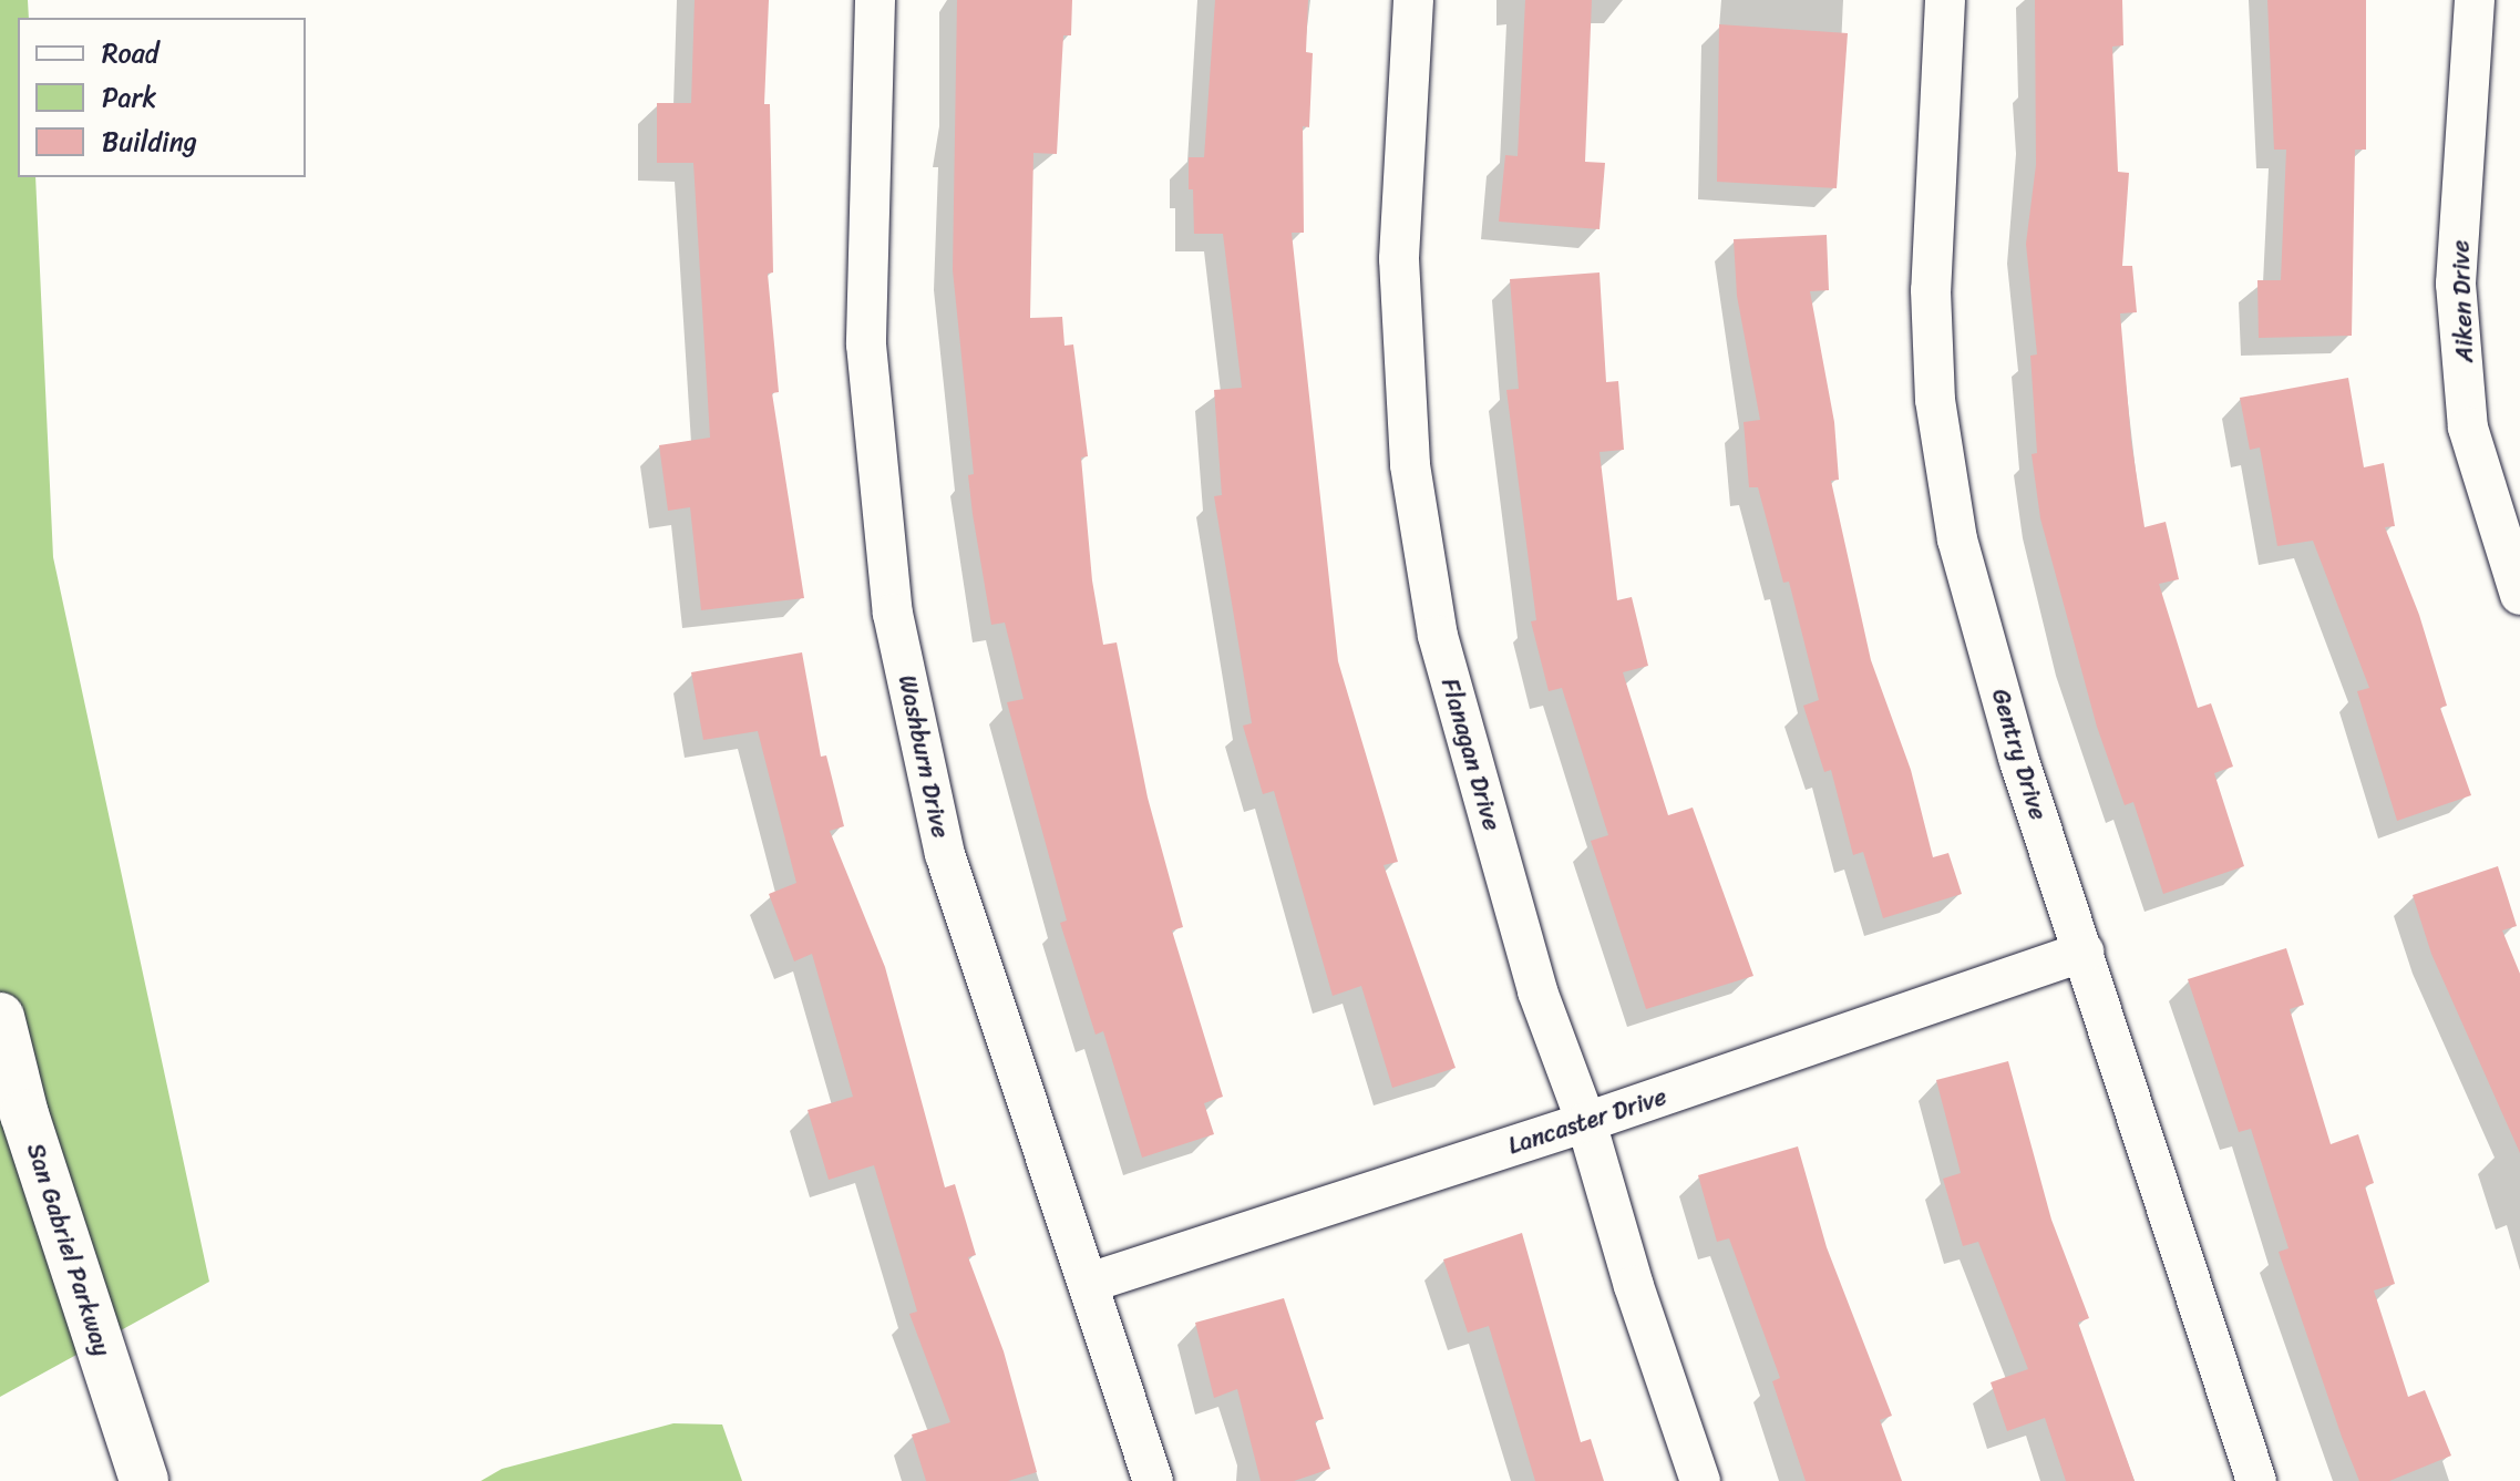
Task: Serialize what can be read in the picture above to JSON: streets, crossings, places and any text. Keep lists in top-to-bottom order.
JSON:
{
  "streets": {
    "street": [
      "Aiken Drive",
      "Flanagan Drive",
      "Gentry Drive",
      "Washburn Drive",
      "Lancaster Drive",
      "San Gabriel Parkway"
    ]
  },
  "crossings": [
    ["Flanagan Drive", "Lancaster Drive"],
    ["Gentry Drive", "Lancaster Drive"],
    ["Washburn Drive", "Lancaster Drive"]
  ],
  "legend": ["Road", "Park", "Building"]
}
